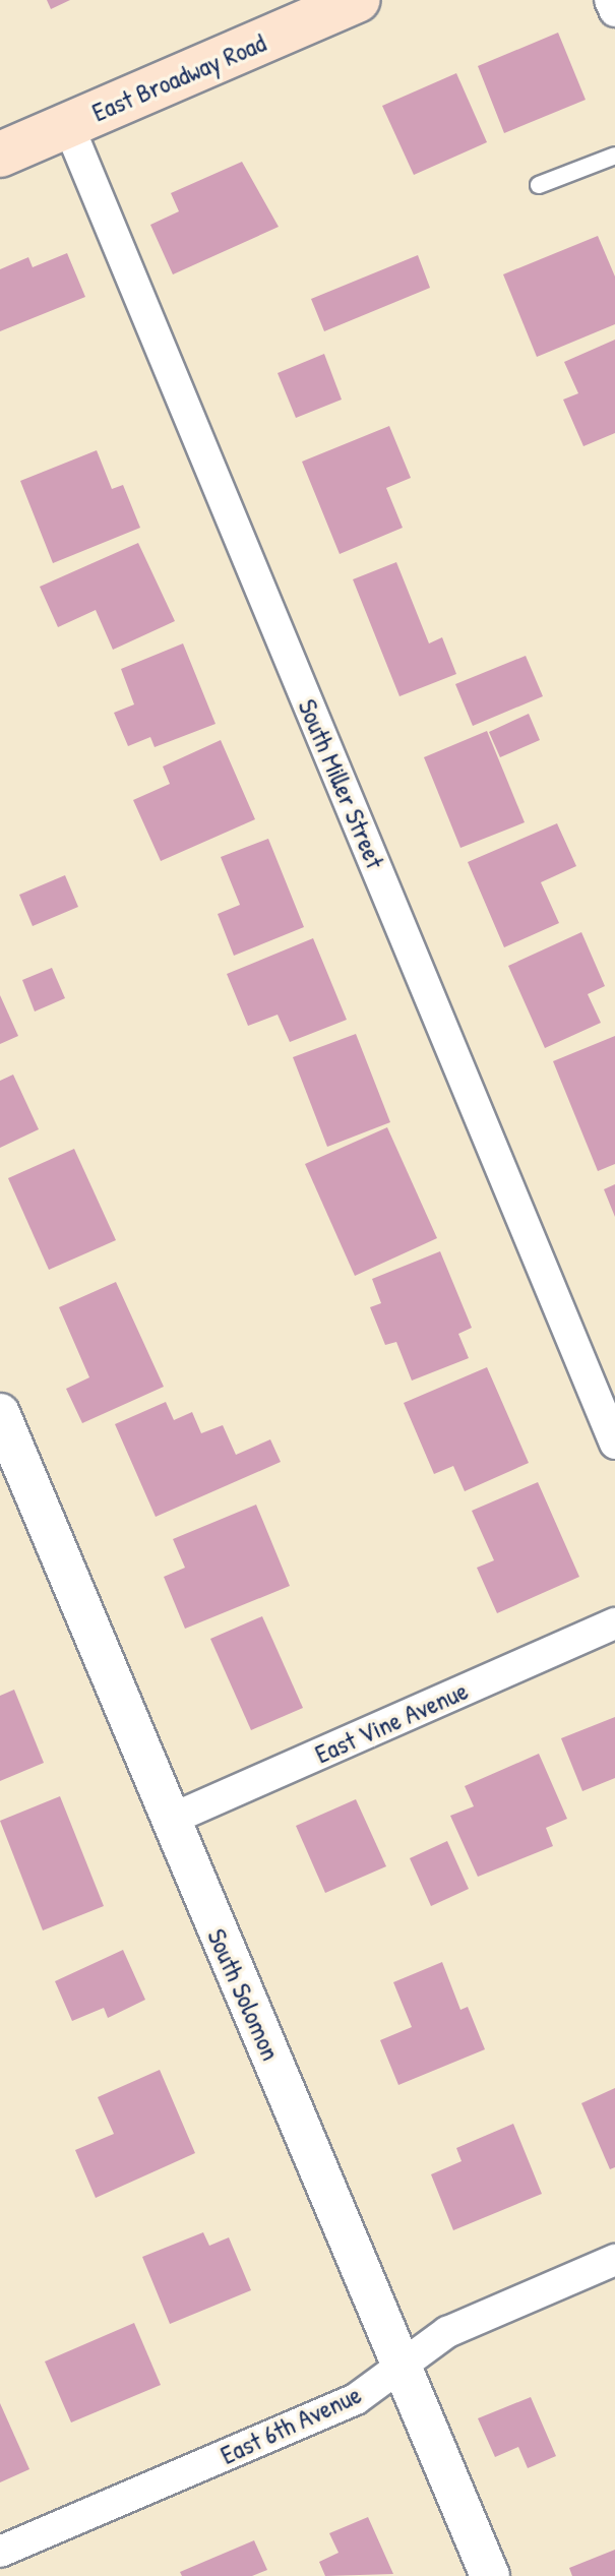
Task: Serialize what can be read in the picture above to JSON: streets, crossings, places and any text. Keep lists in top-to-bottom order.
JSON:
{
  "streets": {
    "main road": ["East Broadway Road"],
    "street": [
      "South Miller Street",
      "East Vine Avenue",
      "South Solomon",
      "East 6th Avenue"
    ]
  },
  "crossings": [
    ["East Broadway Road", "South Miller Street"],
    ["East Vine Avenue", "South Solomon"],
    ["South Solomon", "East 6th Avenue"]
  ]
}
